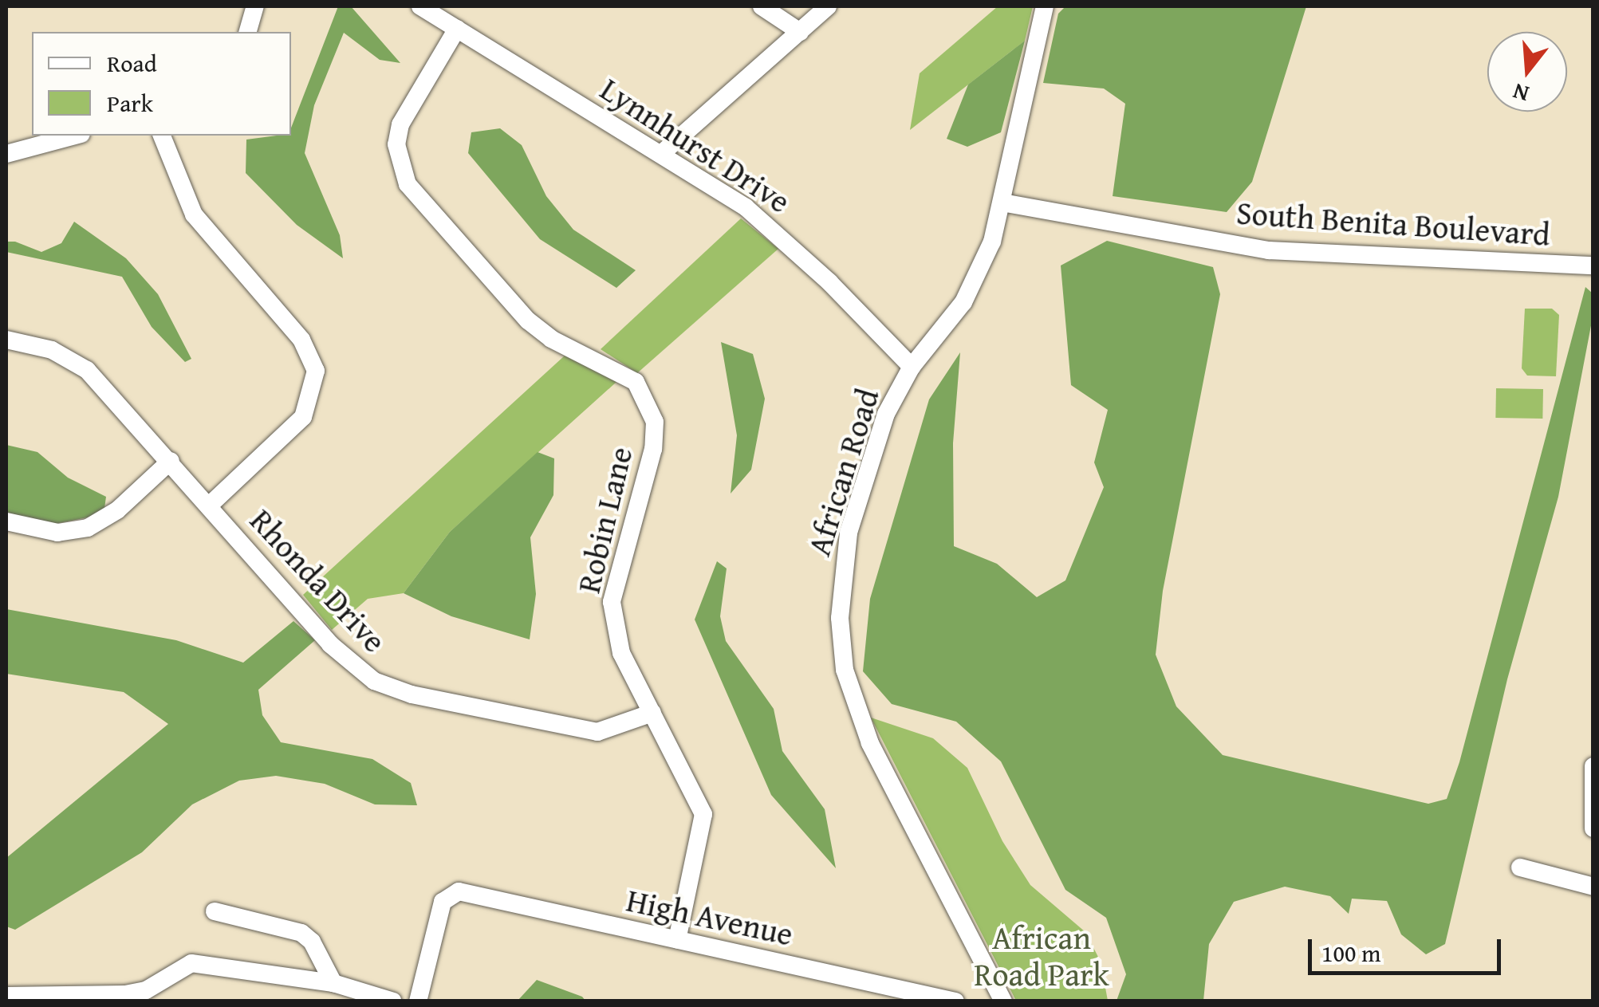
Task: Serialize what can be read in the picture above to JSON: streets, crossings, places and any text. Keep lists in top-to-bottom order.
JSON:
{
  "streets": {
    "street": [
      "Lynnhurst Drive",
      "South Benita Boulevard",
      "African Road",
      "Robin Lane",
      "Rhonda Drive",
      "High Avenue"
    ]
  },
  "crossings": [
    ["Lynnhurst Drive", "African Road"],
    ["Lynnhurst Drive", "Robin Lane"],
    ["South Benita Boulevard", "African Road"],
    ["Robin Lane", "Rhonda Drive"],
    ["Robin Lane", "High Avenue"]
  ],
  "parks": ["African Road Park"],
  "legend": ["Road", "Park"],
  "scale_bar": "100 m",
  "north": "bottom"
}
